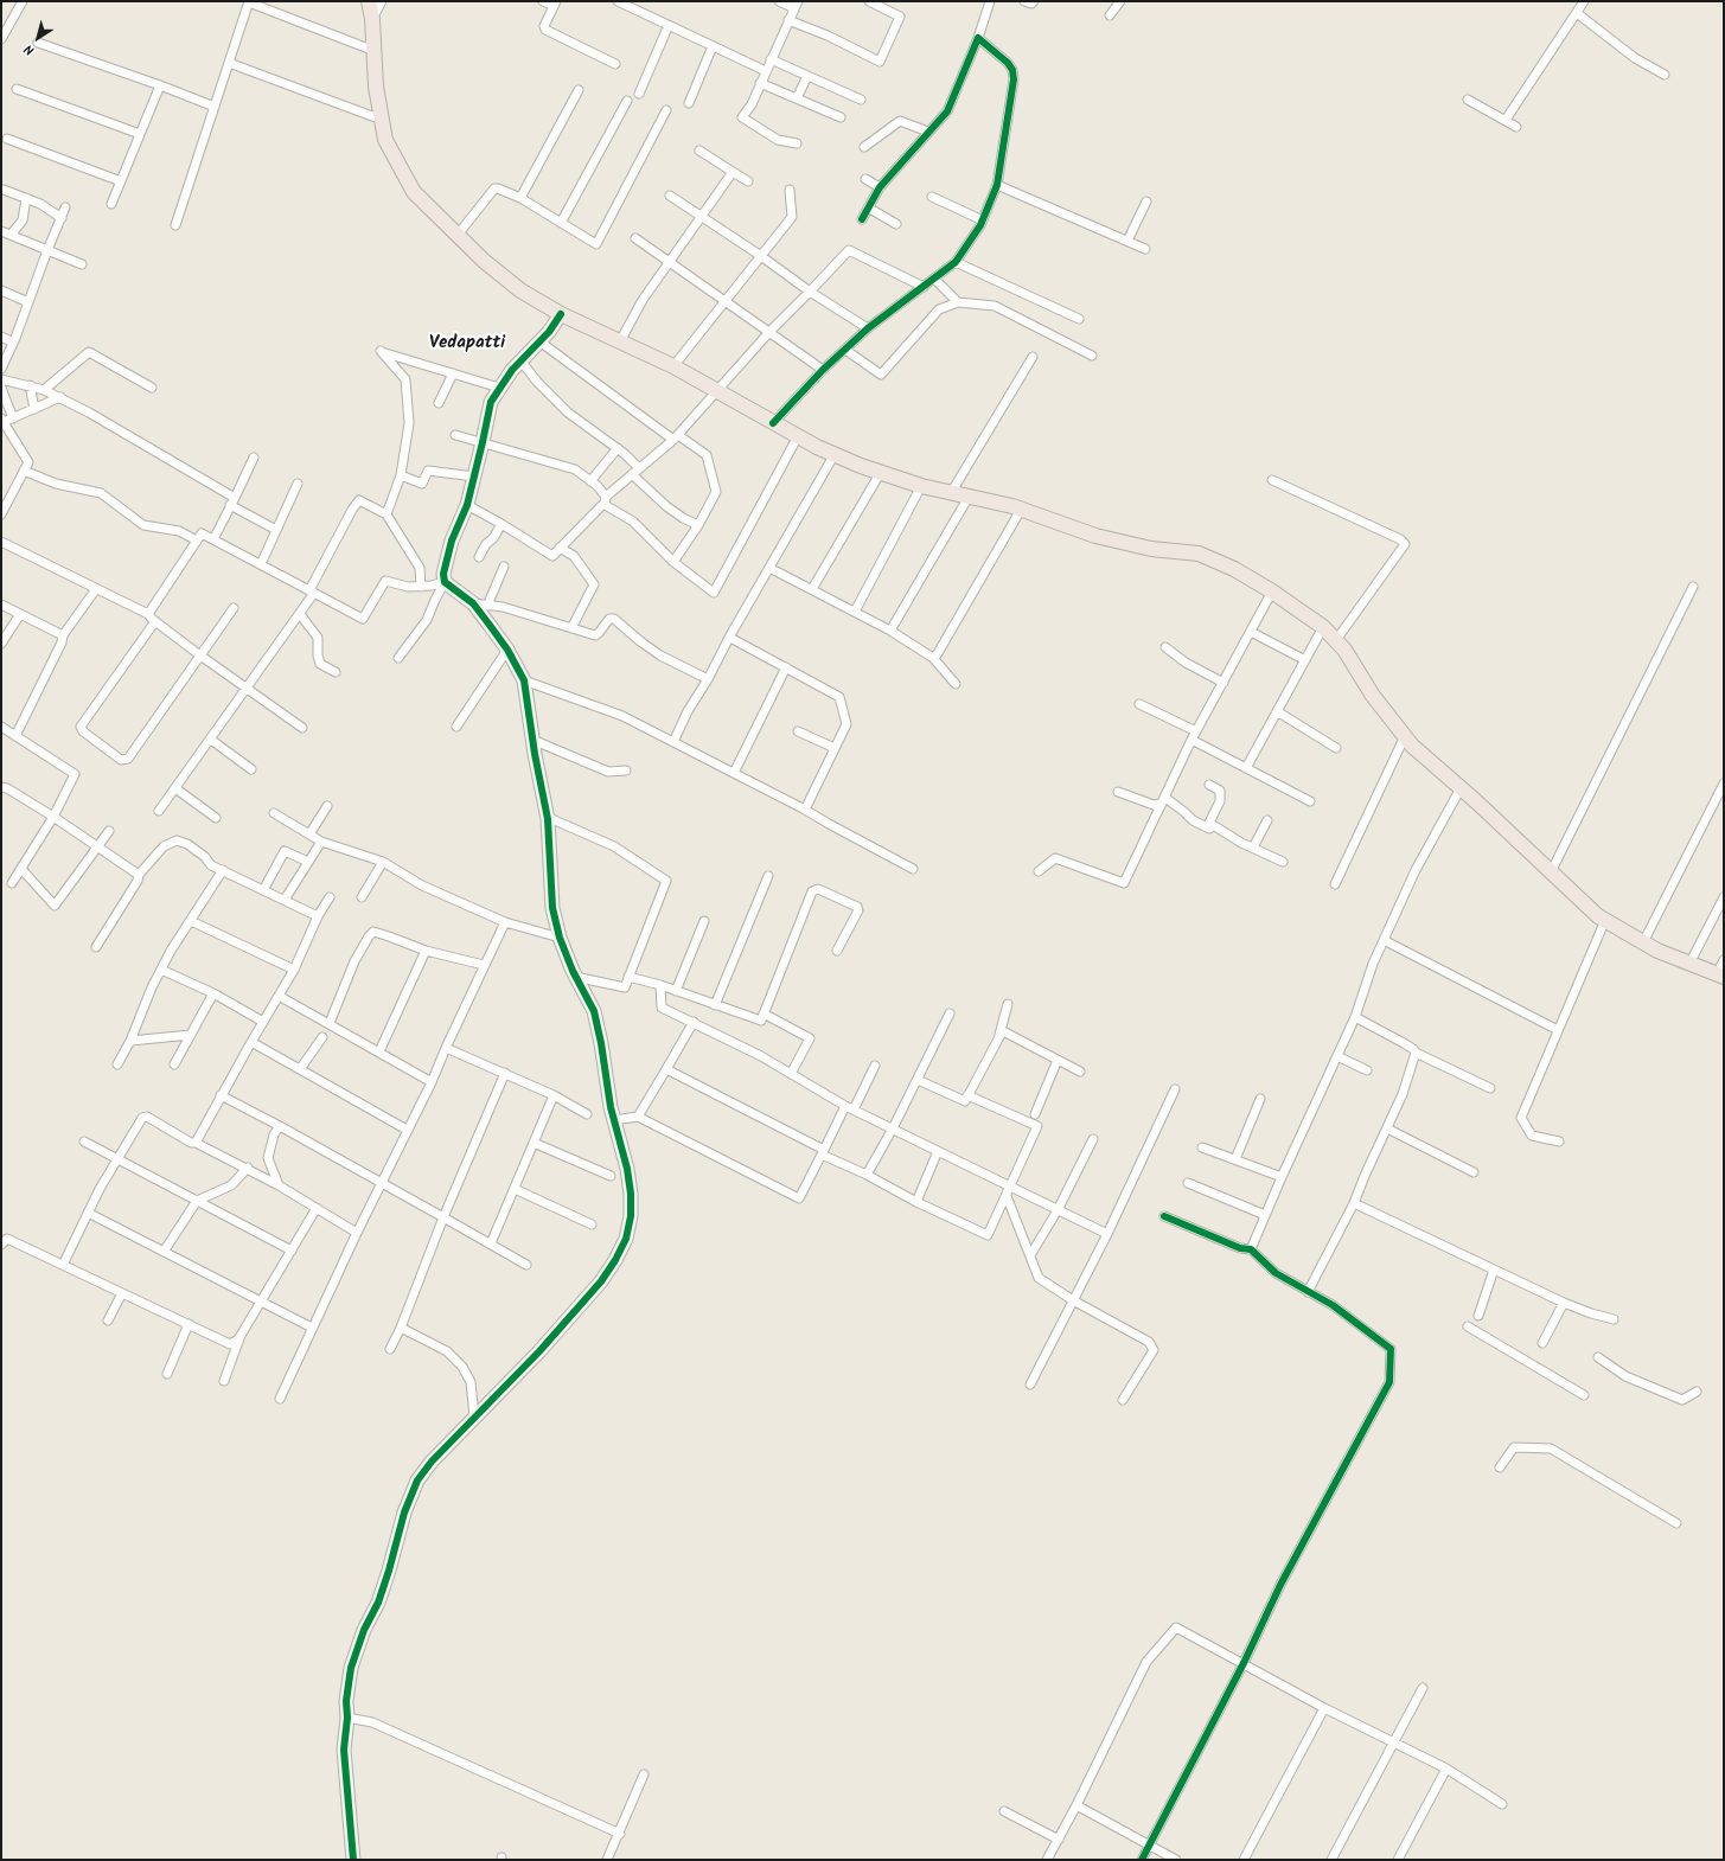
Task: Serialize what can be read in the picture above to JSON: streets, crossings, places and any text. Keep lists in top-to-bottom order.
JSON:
{
  "districts": ["Vedapatti"],
  "north": "bottom left"
}
